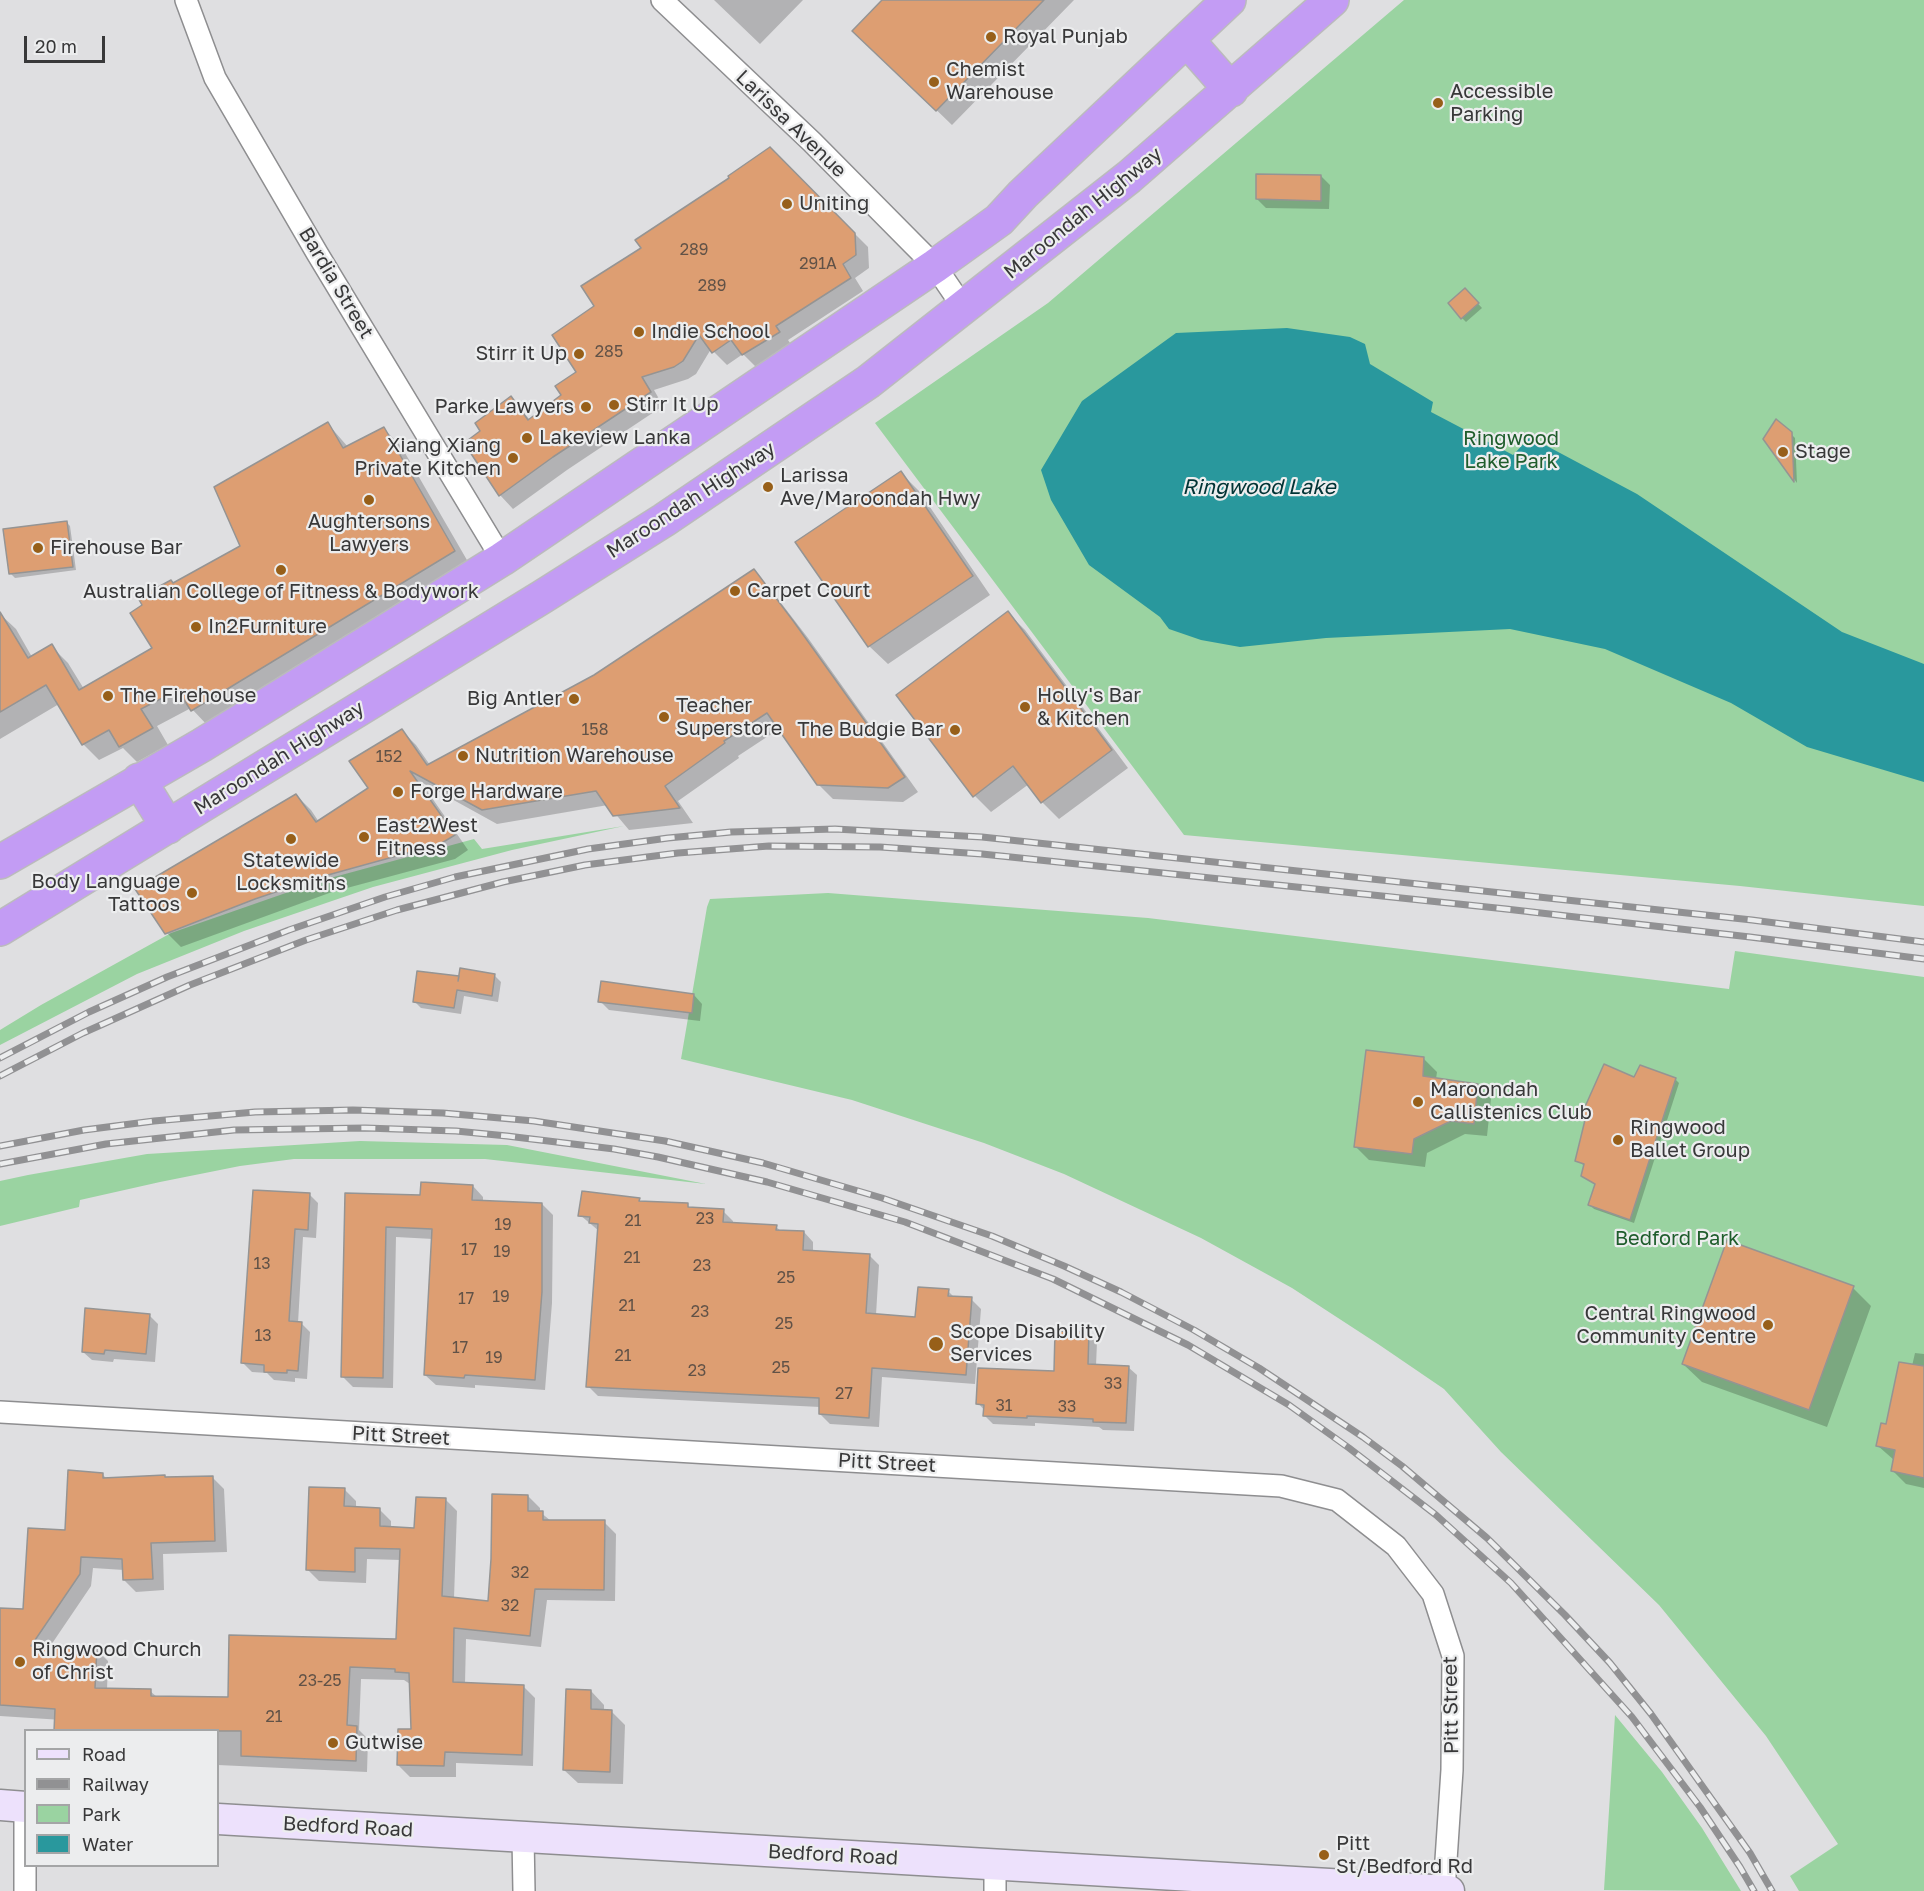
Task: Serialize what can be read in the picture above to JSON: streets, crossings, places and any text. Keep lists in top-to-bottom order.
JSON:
{
  "streets": {
    "highway": ["Maroondah Highway"],
    "main road": ["Bedford Road"],
    "street": ["Larissa Avenue", "Bardia Street", "Pitt Street"]
  },
  "crossings": [
    ["Larissa Avenue", "Maroondah Highway"],
    ["Pitt Street", "Bedford Road"]
  ],
  "water": ["Ringwood Lake"],
  "parks": ["Ringwood Lake Park", "Bedford Park"],
  "places": [
    "Royal Punjab",
    "Chemist Warehouse",
    "Accessible Parking",
    "Uniting",
    "Indie School",
    "Stirr it Up",
    "Stirr It Up",
    "Parke Lawyers",
    "Lakeview Lanka",
    "Stage",
    "Xiang Xiang Private Kitchen",
    "Larissa Ave/Maroondah Hwy",
    "Aughtersons Lawyers",
    "Firehouse Bar",
    "Australian College of Fitness & Bodywork",
    "Carpet Court",
    "In2Furniture",
    "The Firehouse",
    "Big Antler",
    "Holly's Bar & Kitchen",
    "Teacher Superstore",
    "The Budgie Bar",
    "Nutrition Warehouse",
    "Forge Hardware",
    "East2West Fitness",
    "Statewide Locksmiths",
    "Body Language Tattoos",
    "Maroondah Callistenics Club",
    "Ringwood Ballet Group",
    "Central Ringwood Community Centre",
    "Scope Disability Services",
    "Ringwood Church of Christ",
    "Gutwise",
    "Pitt St/Bedford Rd"
  ],
  "house_numbers": [
    "289",
    "291A",
    "289",
    "285",
    "158",
    "152",
    "23",
    "21",
    "19",
    "17",
    "19",
    "21",
    "13",
    "23",
    "25",
    "19",
    "17",
    "21",
    "23",
    "25",
    "13",
    "17",
    "21",
    "19",
    "25",
    "23",
    "33",
    "27",
    "31",
    "33",
    "32",
    "32",
    "23-25",
    "21"
  ],
  "legend": [
    "Road",
    "Railway",
    "Park",
    "Water"
  ],
  "scale_bar": "20 m"
}
